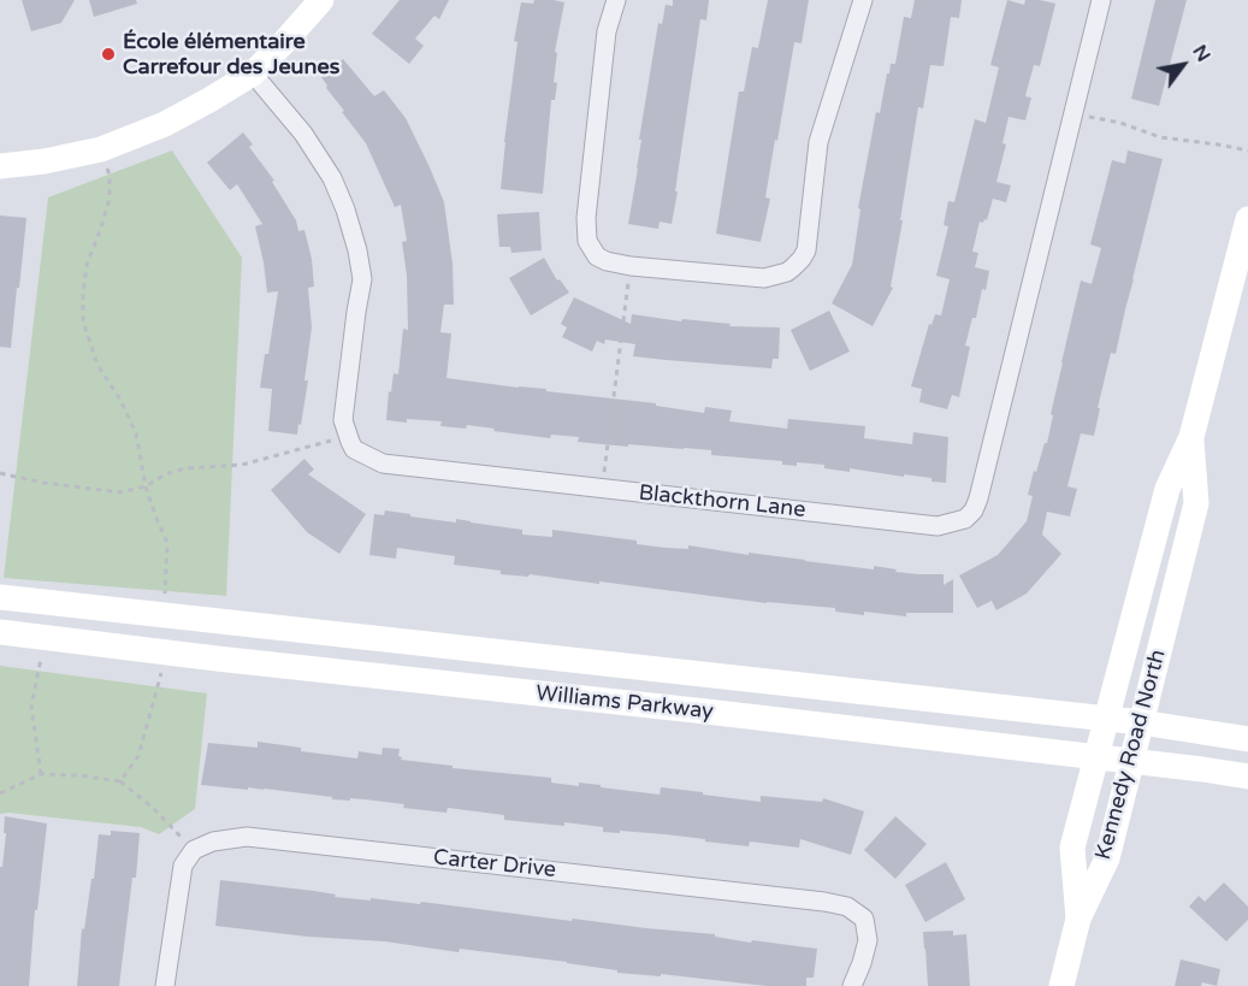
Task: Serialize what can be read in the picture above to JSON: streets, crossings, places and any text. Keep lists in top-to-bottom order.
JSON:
{
  "streets": {
    "main road": ["Williams Parkway", "Kennedy Road North"],
    "street": ["Blackthorn Lane", "Carter Drive"]
  },
  "crossings": [
    ["Williams Parkway", "Kennedy Road North"]
  ],
  "places": ["École élémentaire Carrefour des Jeunes"],
  "north": "top right"
}
